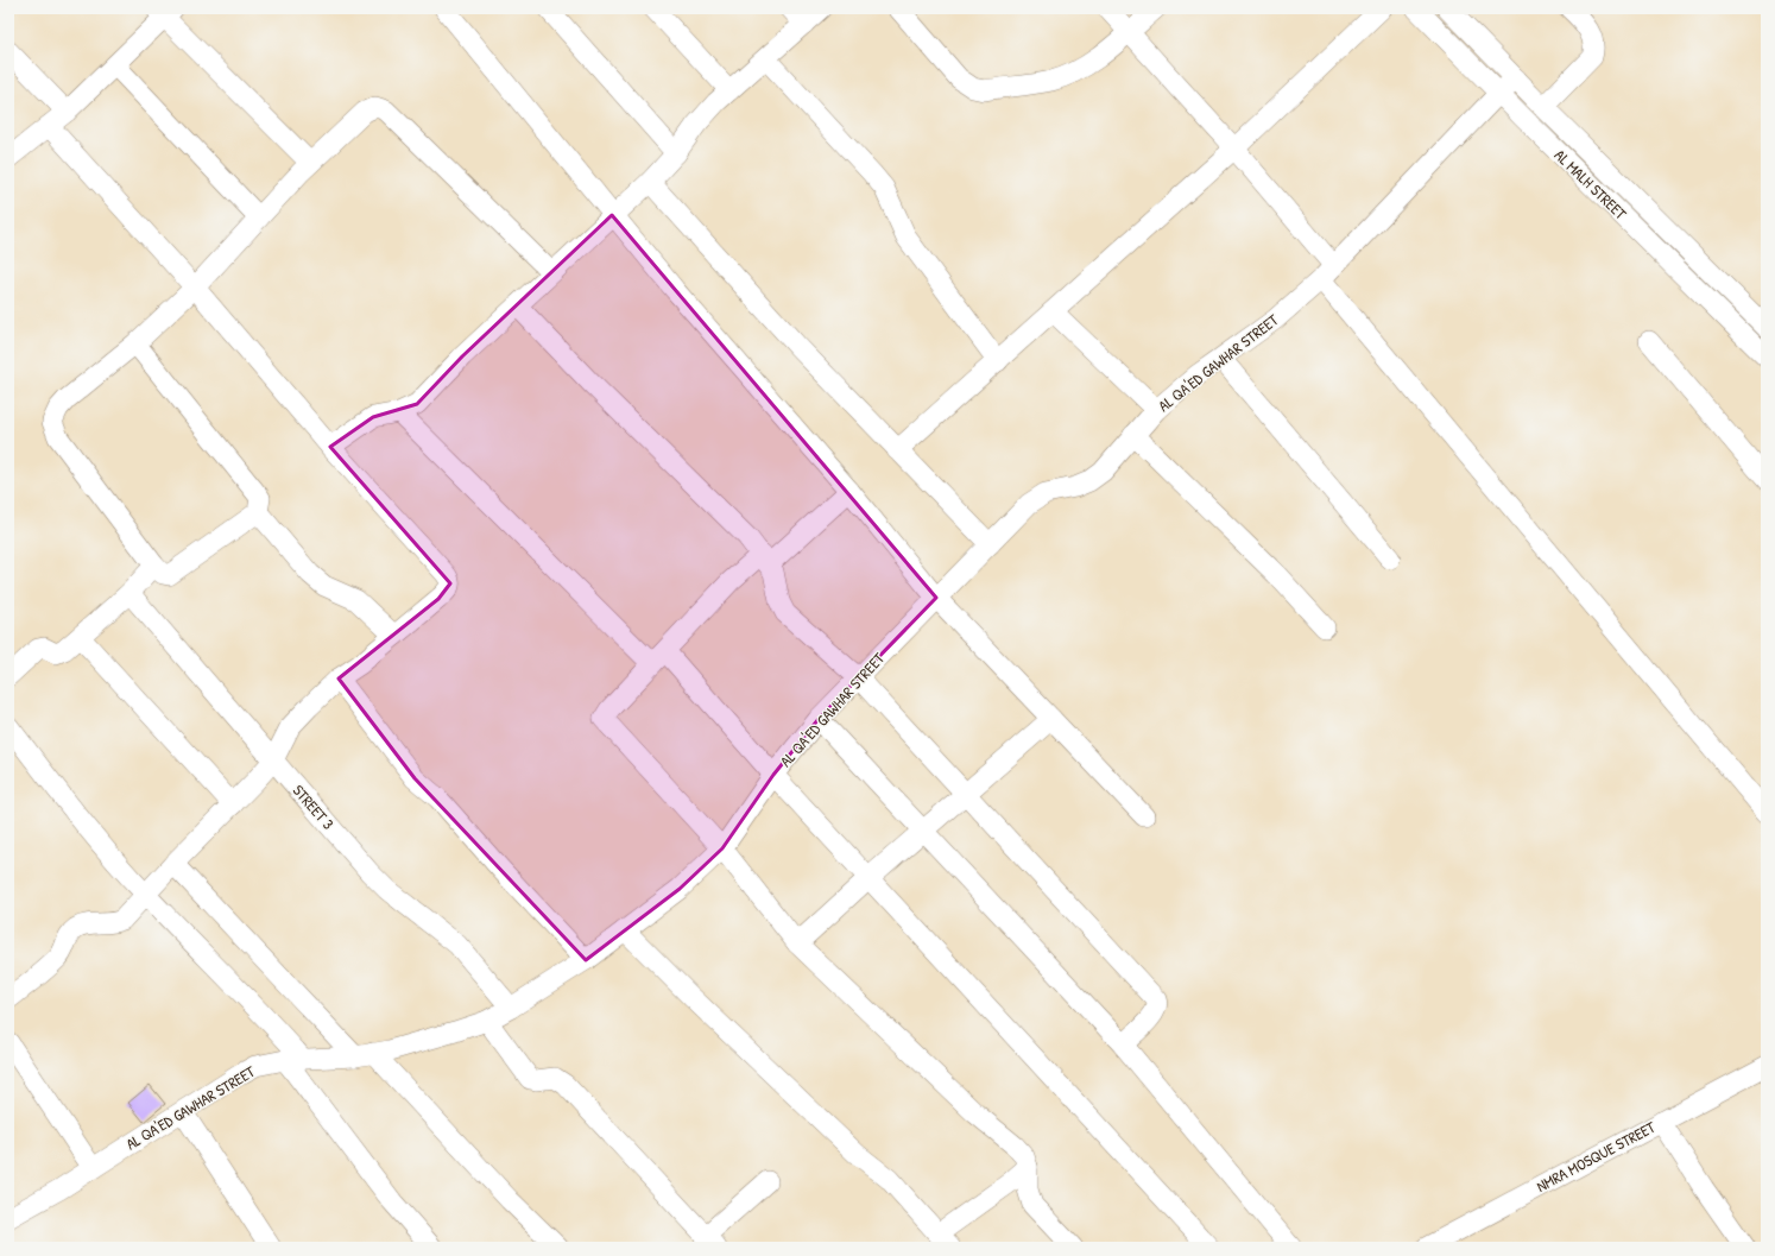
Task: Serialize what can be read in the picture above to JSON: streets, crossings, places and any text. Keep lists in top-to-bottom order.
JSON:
{
  "streets": {
    "street": [
      "AL MALH STREET",
      "AL QA'ED GAWHAR STREET",
      "STREET 3",
      "NMRA MOSQUE STREET"
    ]
  },
  "crossings": [
    ["AL MALH STREET", "AL QA'ED GAWHAR STREET"],
    ["AL QA'ED GAWHAR STREET", "STREET 3"]
  ]
}
